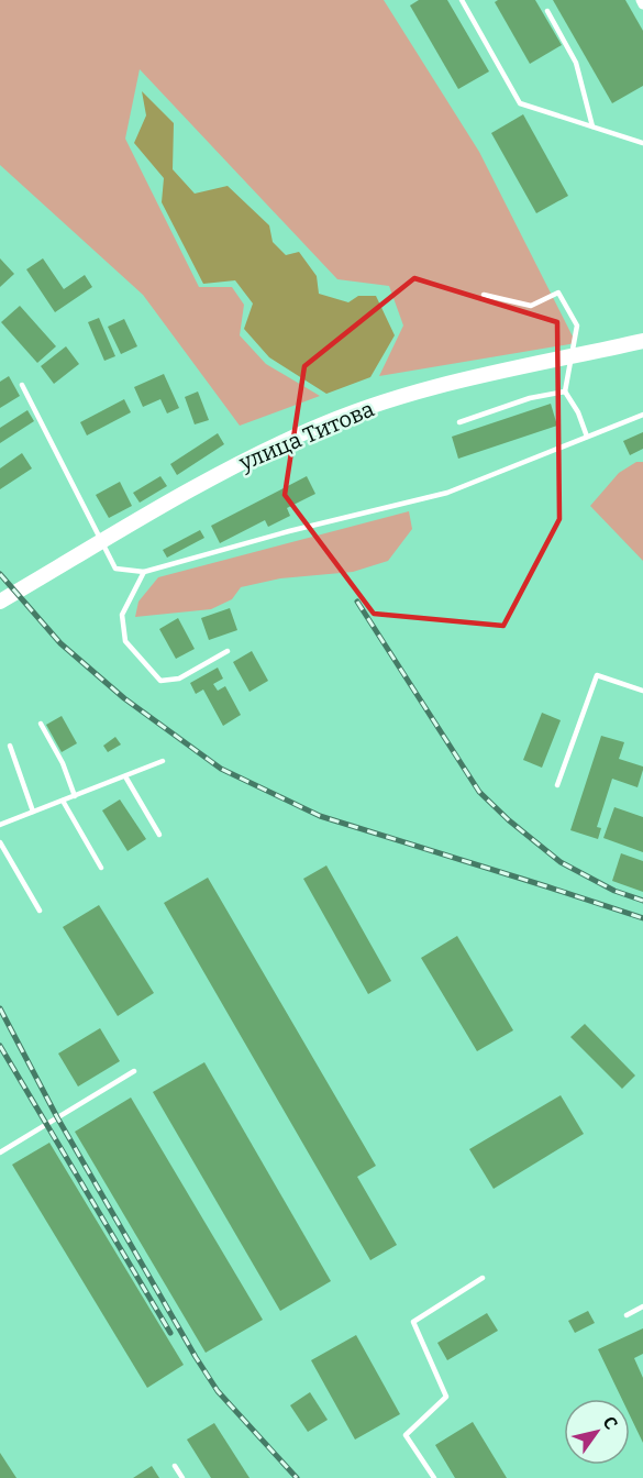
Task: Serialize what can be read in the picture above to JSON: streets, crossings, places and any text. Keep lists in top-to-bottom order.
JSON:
{
  "streets": {
    "main road": ["улица Титова"]
  },
  "north": "top right"
}
